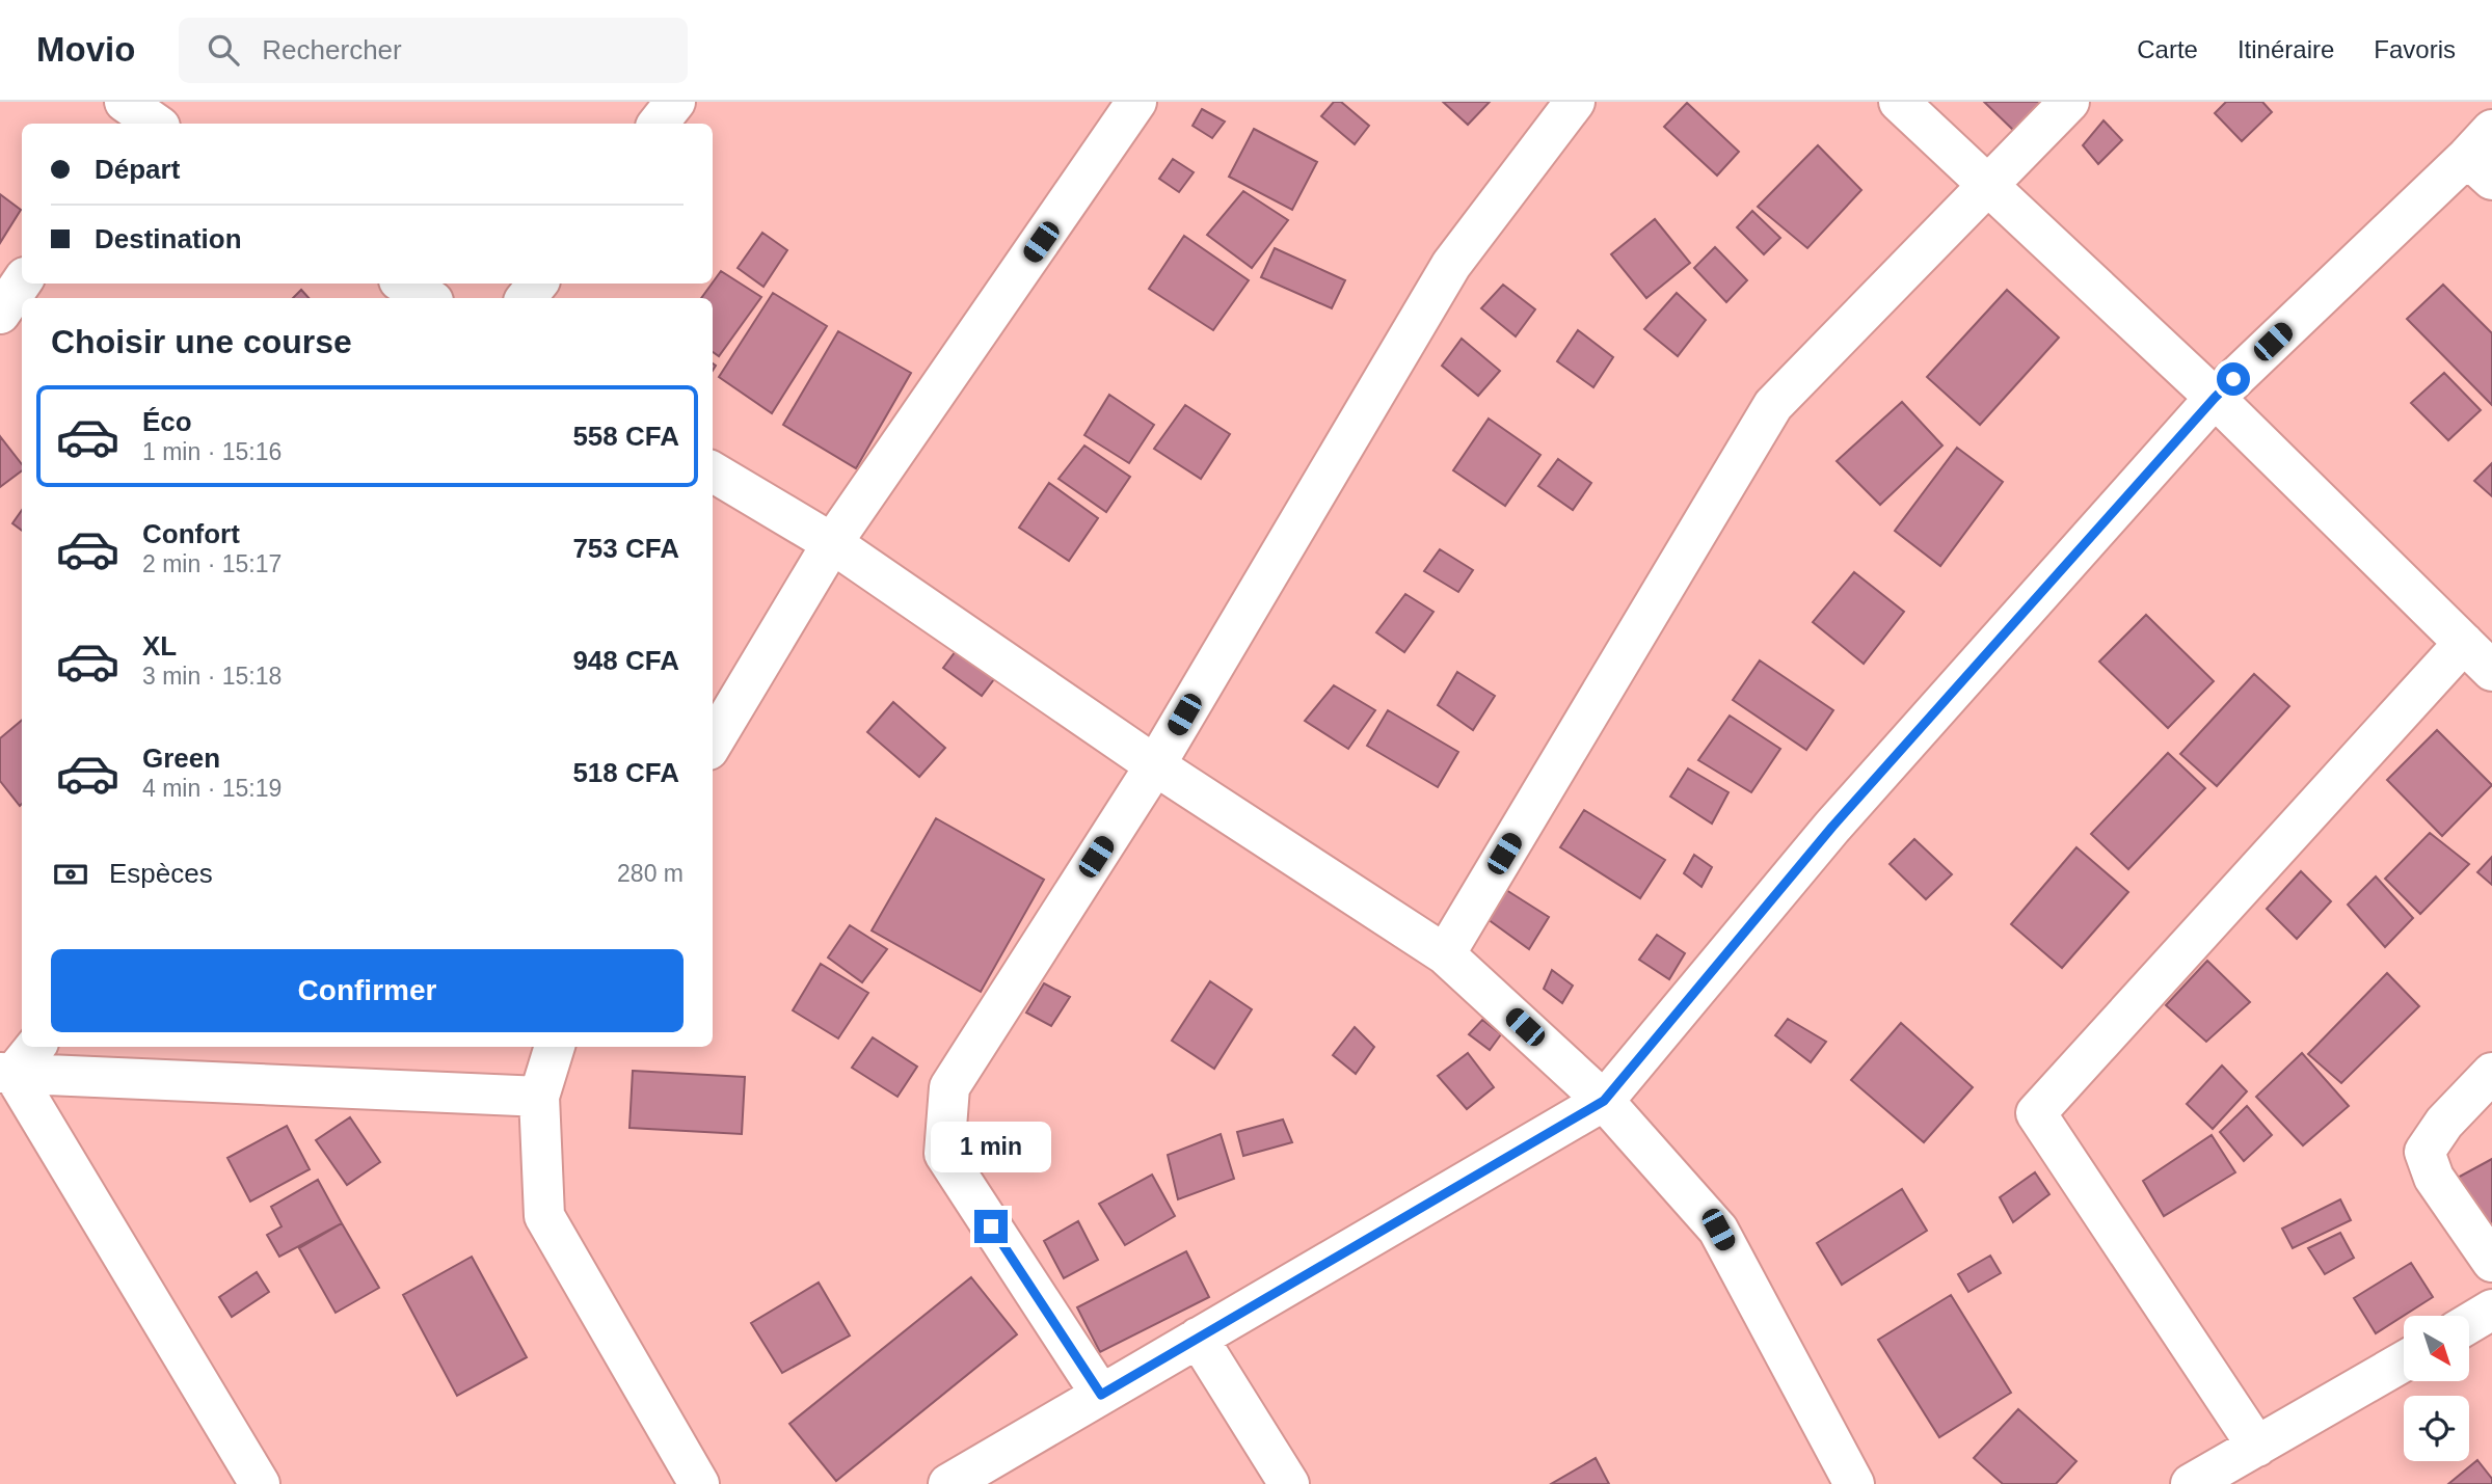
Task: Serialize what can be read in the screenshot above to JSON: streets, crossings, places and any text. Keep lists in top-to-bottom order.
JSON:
{
  "north": "bottom right",
  "page": {
    "header": "Movio",
    "search": "Rechercher",
    "nav": ["Carte", "Itinéraire", "Favoris"],
    "banner": ["Départ", "Destination"],
    "heading": "Choisir une course",
    "list": [
      {
        "name": "Éco",
        "note": "1 min · 15:16",
        "value": "558 CFA"
      },
      {
        "name": "Confort",
        "note": "2 min · 15:17",
        "value": "753 CFA"
      },
      {
        "name": "XL",
        "note": "3 min · 15:18",
        "value": "948 CFA"
      },
      {
        "name": "Green",
        "note": "4 min · 15:19",
        "value": "518 CFA"
      }
    ],
    "pay": ["Espèces", "280 m"],
    "buttons": "Confirmer",
    "bubble": "1 min"
  }
}
